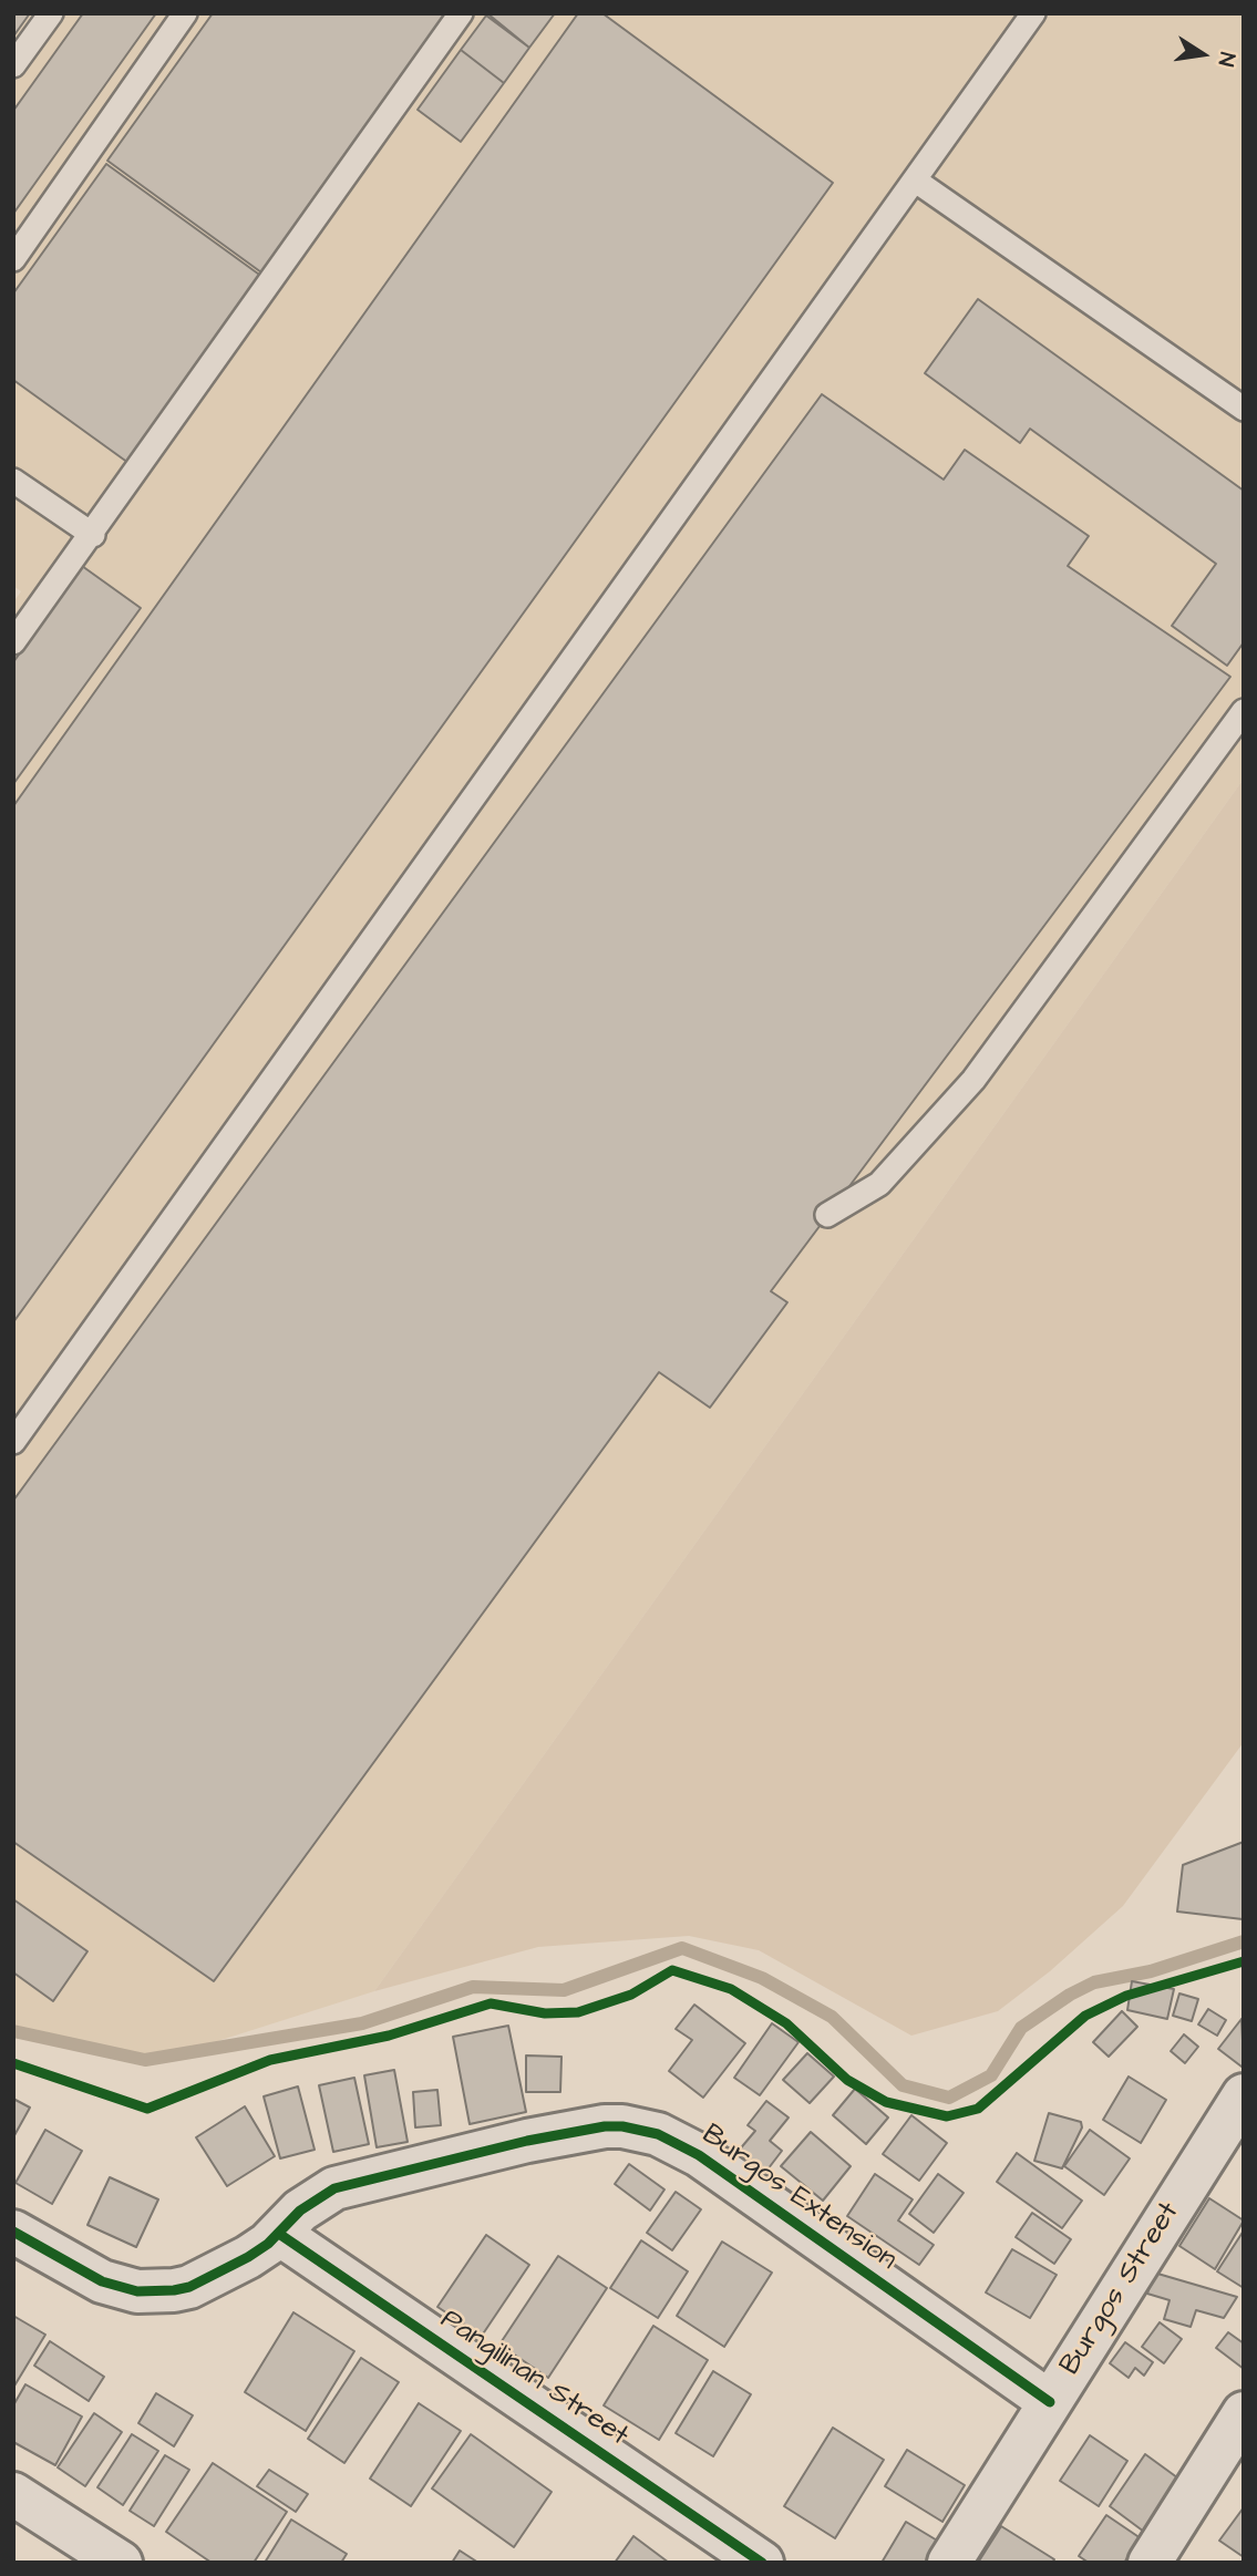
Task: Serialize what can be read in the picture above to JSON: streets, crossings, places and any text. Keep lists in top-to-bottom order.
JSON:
{
  "streets": {
    "street": ["Burgos Extension", "Burgos Street", "Pangilinan Street"]
  },
  "crossings": [
    ["Burgos Extension", "Burgos Street"],
    ["Burgos Extension", "Pangilinan Street"]
  ],
  "north": "right"
}
